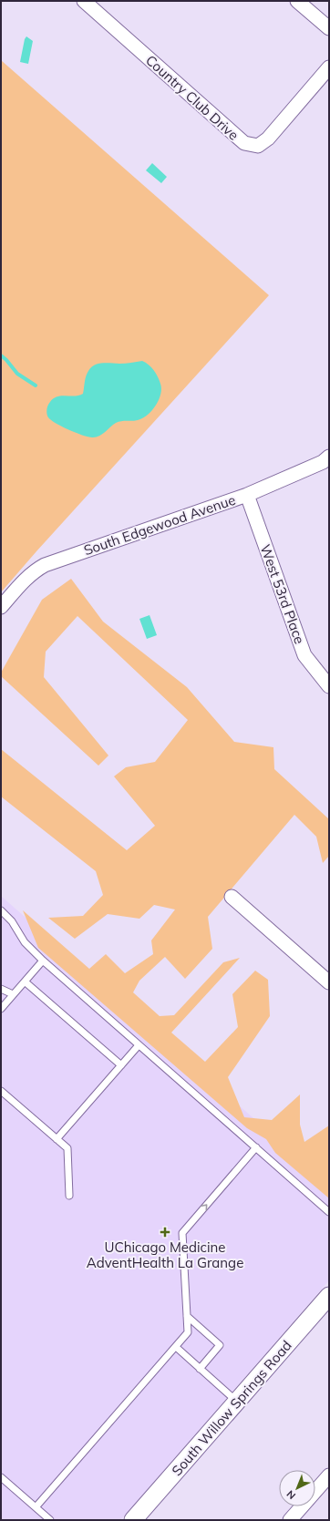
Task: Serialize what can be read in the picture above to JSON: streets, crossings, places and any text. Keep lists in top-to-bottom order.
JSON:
{
  "streets": {
    "street": [
      "Country Club Drive",
      "South Edgewood Avenue",
      "West 53rd Place",
      "South Willow Springs Road"
    ]
  },
  "crossings": [
    ["South Edgewood Avenue", "West 53rd Place"]
  ],
  "places": {
    "health": ["UChicago Medicine AdventHealth La Grange"]
  },
  "north": "bottom left"
}
